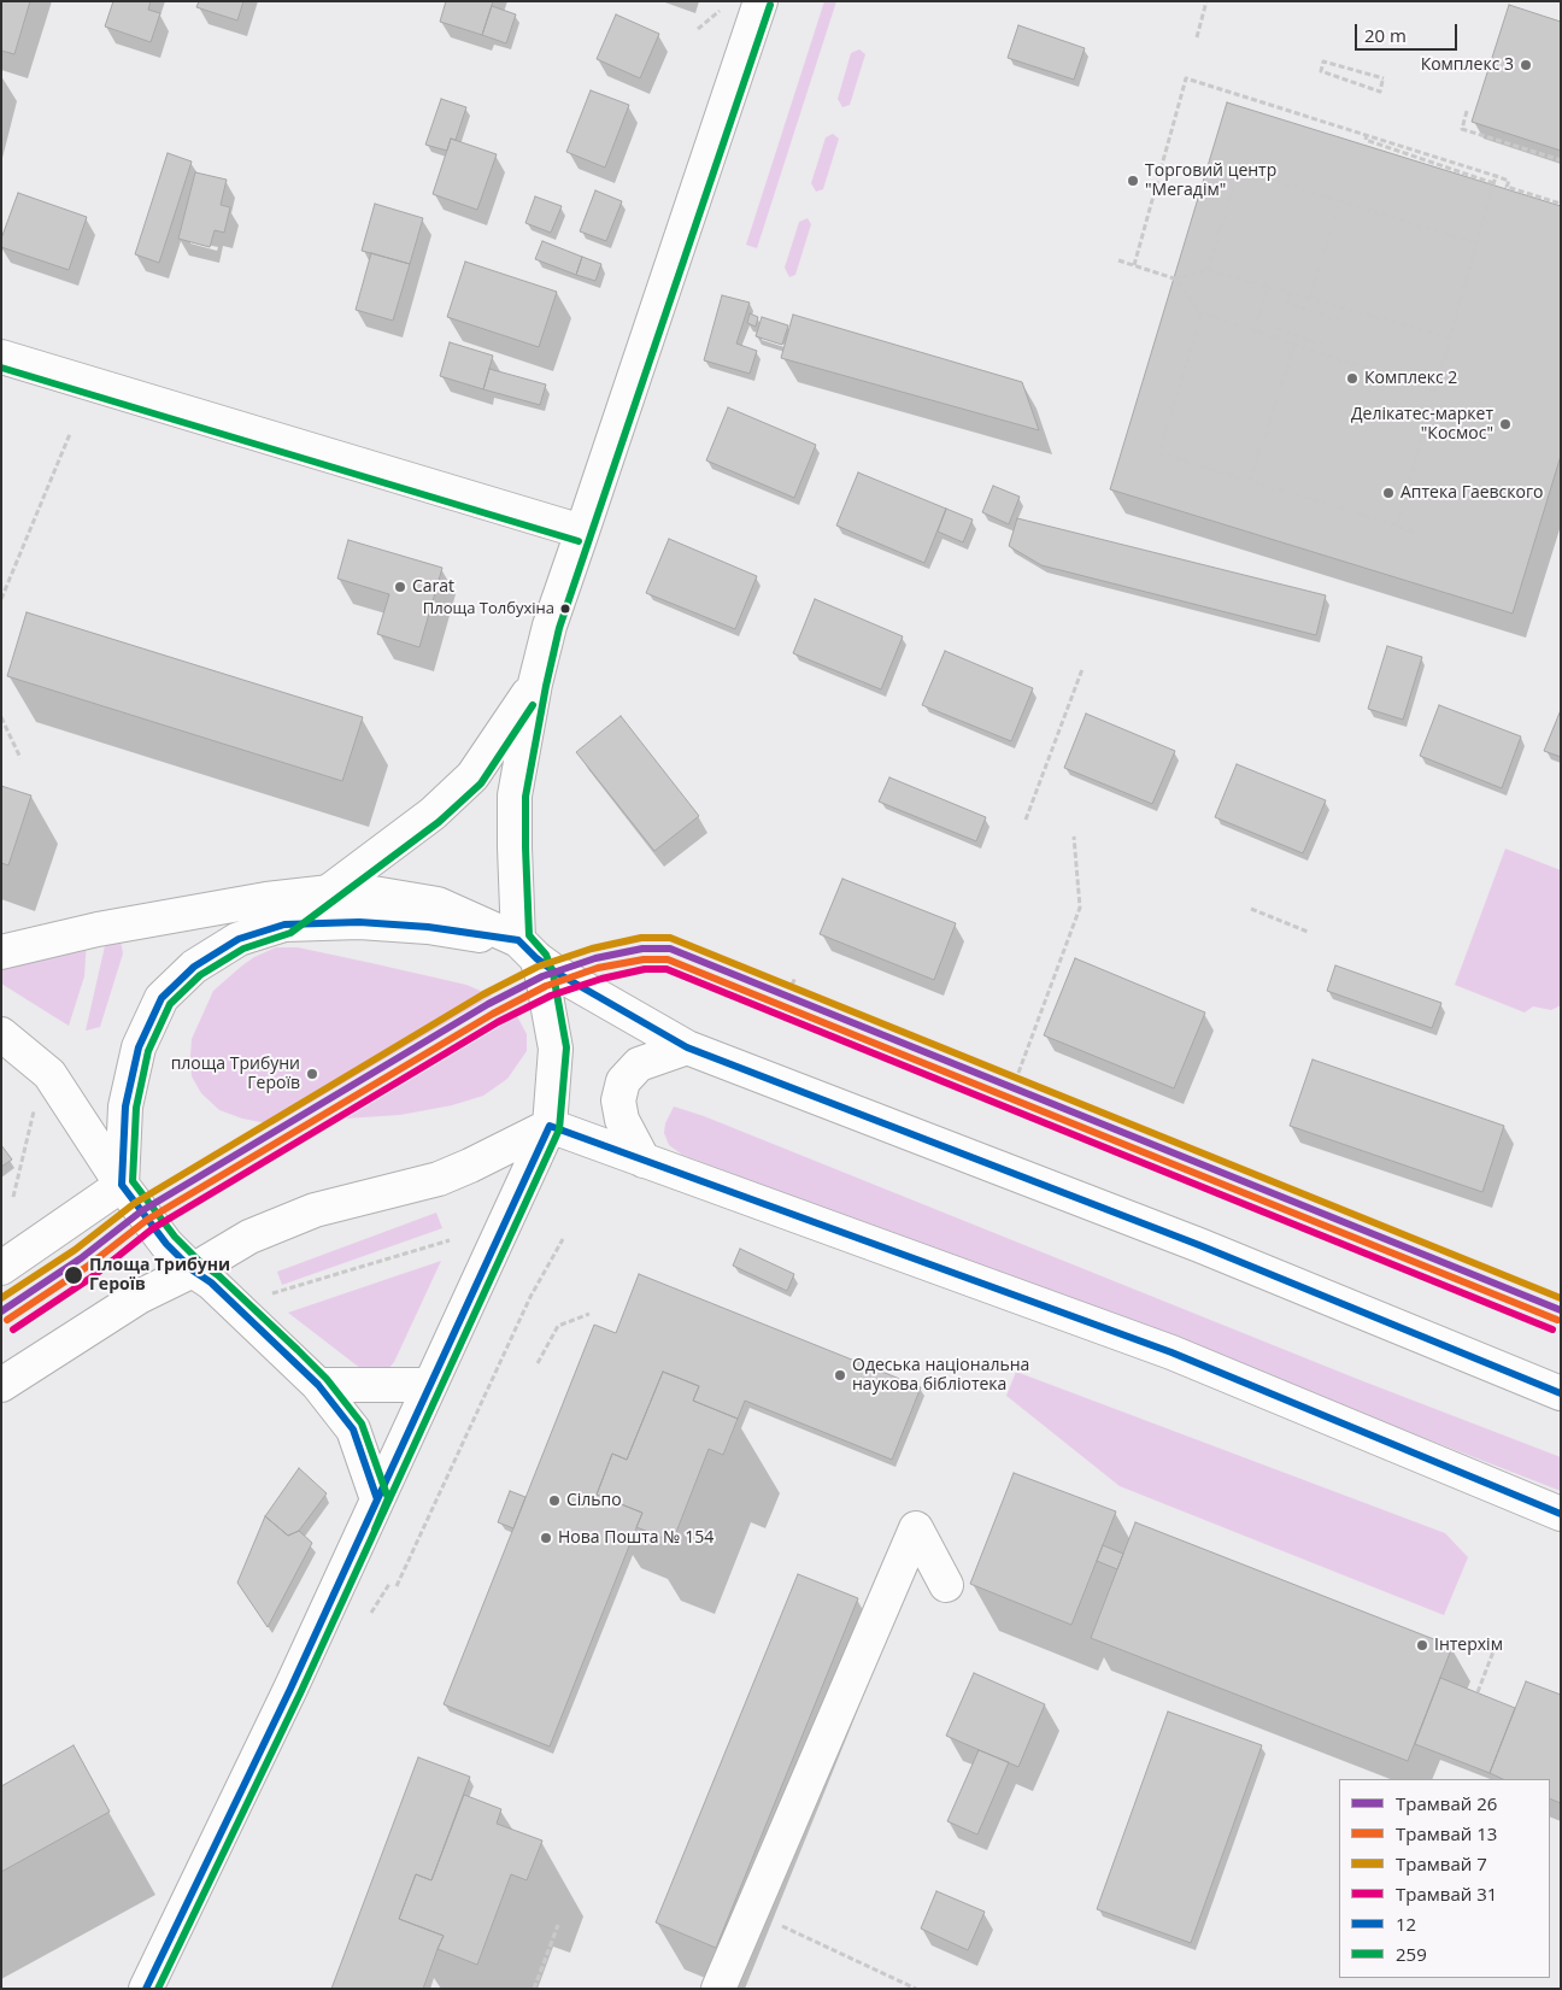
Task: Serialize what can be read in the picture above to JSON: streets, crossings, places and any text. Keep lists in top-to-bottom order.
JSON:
{
  "places": [
    "Комплекс 3",
    "Торговий центр \"Мегадім\"",
    "Комплекс 2",
    "Делікатес-маркет \"Космос\"",
    "Аптека Гаевского",
    "Carat",
    "Площа Толбухіна",
    "площа Трибуни Героїв",
    "Площа Трибуни Героїв",
    "Одеська національна наукова бібліотека",
    "Сільпо",
    "Нова Пошта № 154",
    "Інтерхім"
  ],
  "lines": [
    "transit line 259",
    "transit line 12",
    "tram line 7",
    "tram line 26",
    "tram line 13",
    "tram line 31"
  ],
  "legend": [
    "Трамвай 26",
    "Трамвай 13",
    "Трамвай 7",
    "Трамвай 31",
    "12",
    "259"
  ],
  "scale_bar": "20 m"
}
